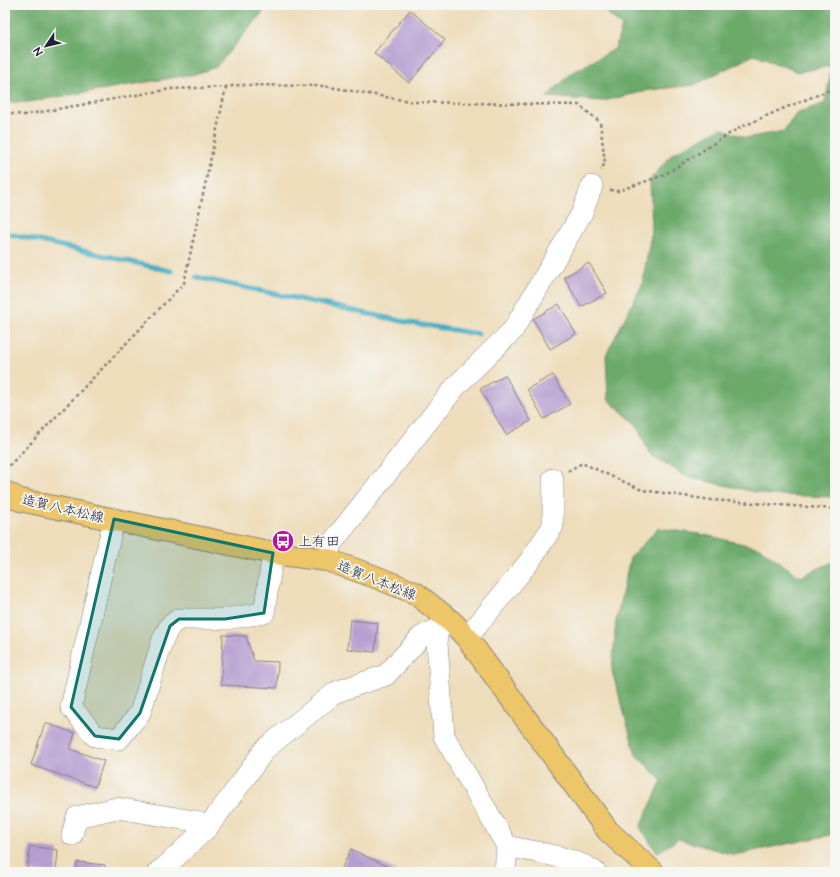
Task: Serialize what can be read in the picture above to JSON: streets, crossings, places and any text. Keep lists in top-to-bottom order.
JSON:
{
  "streets": {
    "main road": ["造賀八本松線"]
  },
  "places": {
    "bus stop": ["上有田"]
  },
  "north": "bottom left"
}
